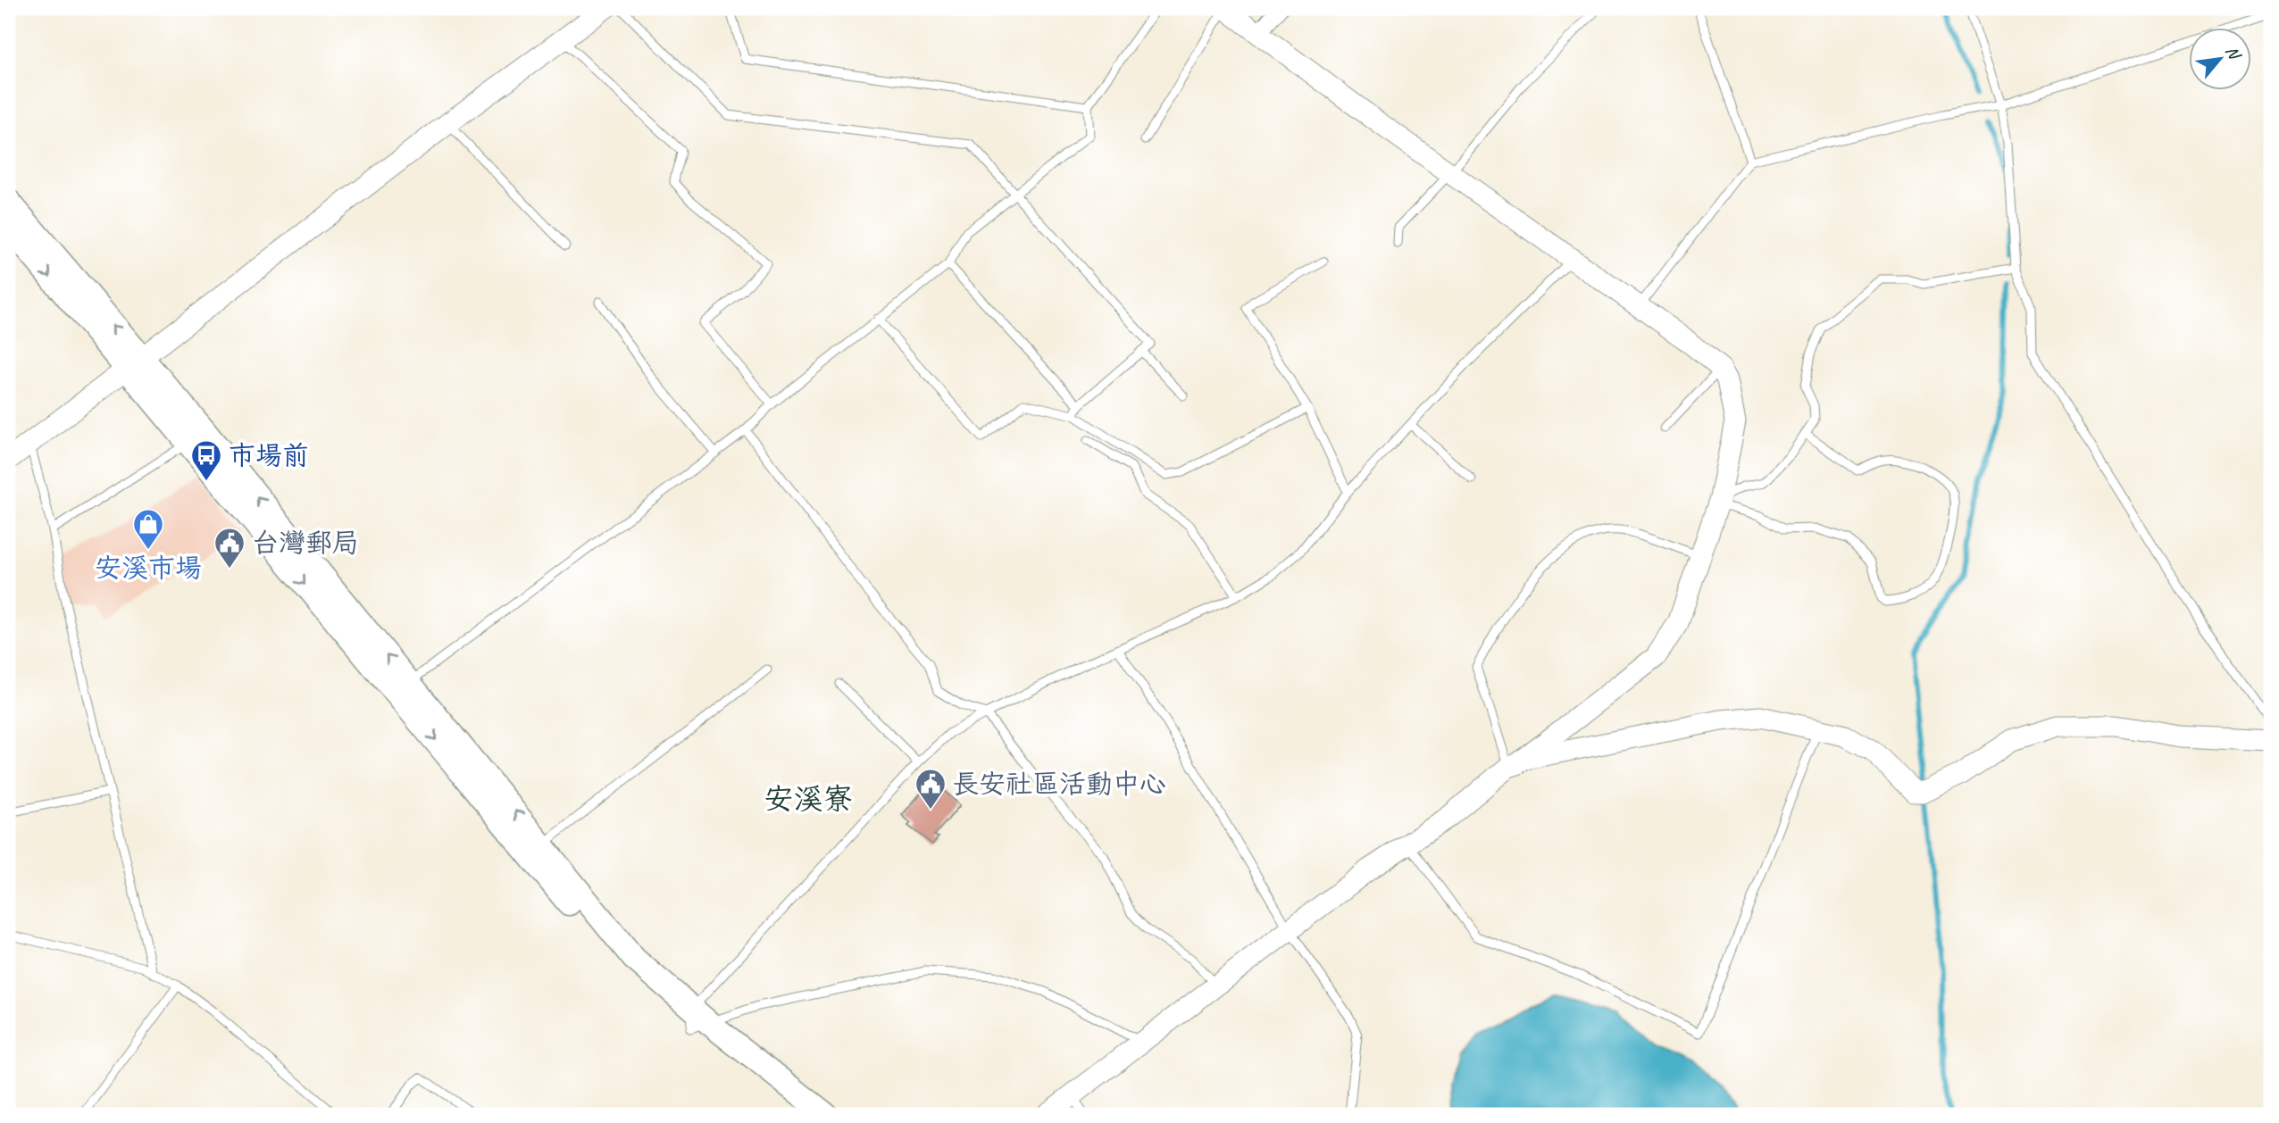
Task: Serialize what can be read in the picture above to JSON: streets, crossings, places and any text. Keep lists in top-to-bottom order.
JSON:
{
  "districts": ["安溪寮"],
  "places": {
    "bus stop": ["市場前"],
    "shop": ["安溪市場"],
    "public building": ["台灣郵局", "長安社區活動中心"]
  },
  "north": "top right"
}
